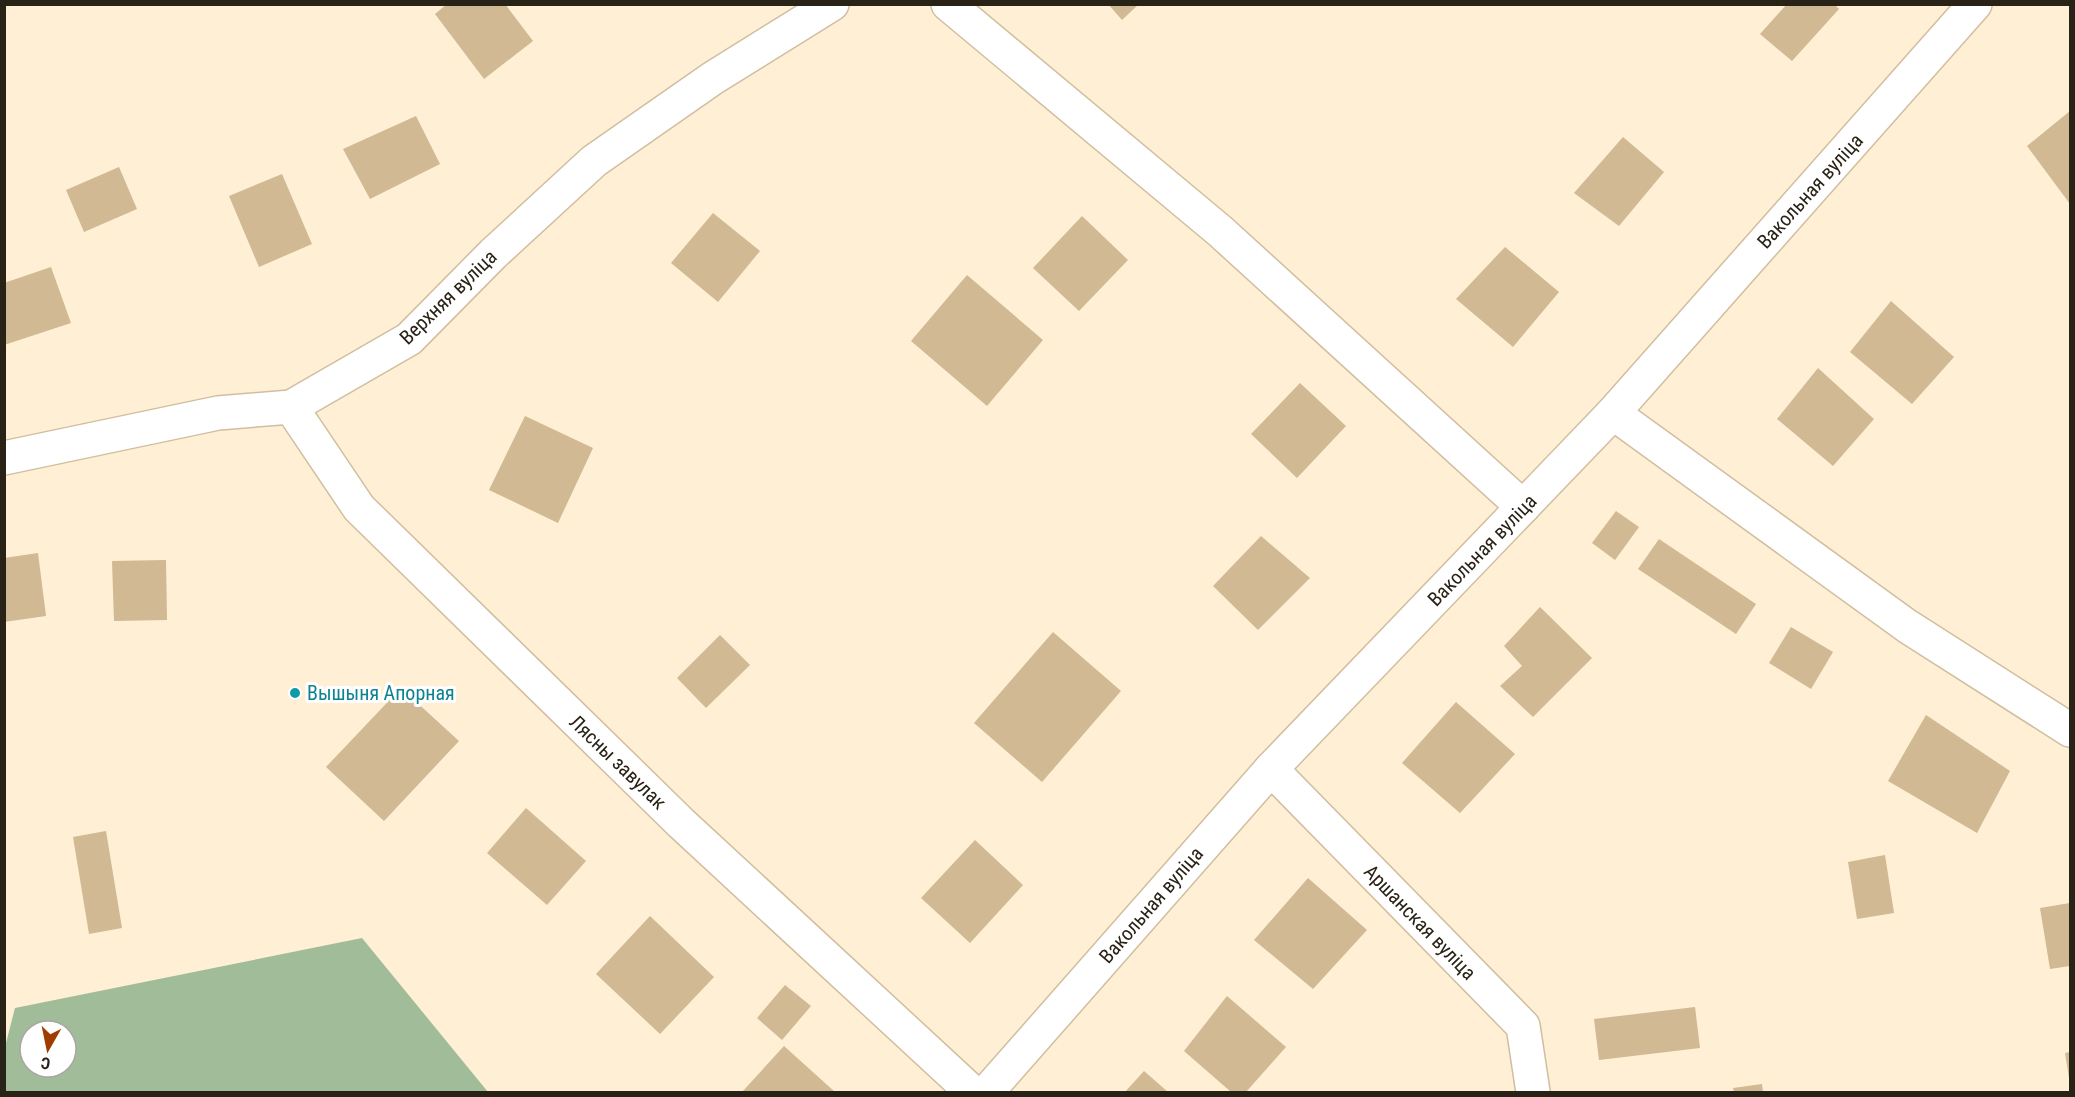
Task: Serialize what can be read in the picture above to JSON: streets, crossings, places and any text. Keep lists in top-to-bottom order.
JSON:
{
  "streets": {
    "street": [
      "Вакольная вуліца",
      "Верхняя вуліца",
      "Лясны завулак",
      "Аршанская вуліца"
    ]
  },
  "crossings": [
    ["Вакольная вуліца", "Аршанская вуліца"],
    ["Верхняя вуліца", "Лясны завулак"]
  ],
  "places": ["Вышыня Апорная"],
  "north": "bottom"
}
